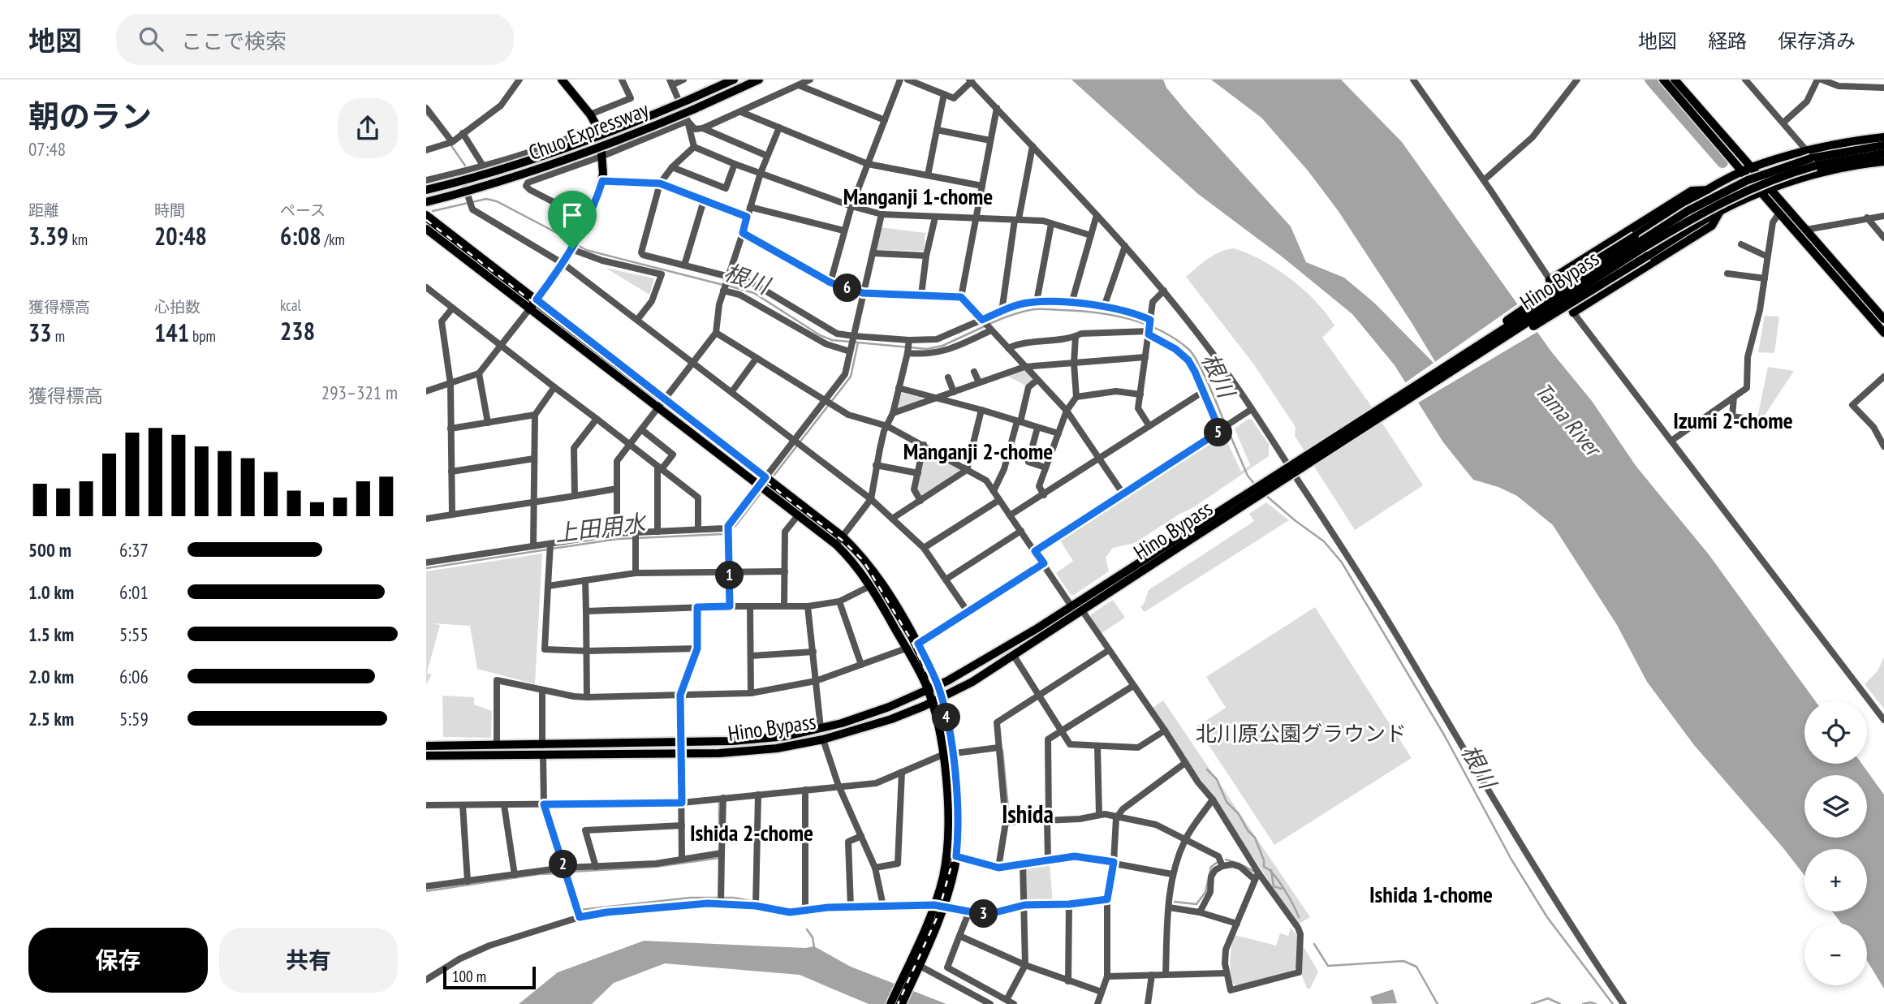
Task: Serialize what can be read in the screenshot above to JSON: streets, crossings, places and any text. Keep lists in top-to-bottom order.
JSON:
{
  "streets": {
    "highway": ["Chuo Expressway", "Hino Bypass"]
  },
  "districts": [
    "Manganji 1-chome",
    "Izumi 2-chome",
    "Manganji 2-chome",
    "Ishida",
    "Ishida 2-chome",
    "Ishida 1-chome"
  ],
  "water": ["根川", "Tama River", "上田用水"],
  "parks": ["北川原公園グラウンド"],
  "scale_bar": "100 m",
  "page": {
    "header": "地図",
    "search": "ここで検索",
    "nav": ["地図", "経路", "保存済み"],
    "heading": ["朝のラン", "07:48"],
    "stats": [
      ["距離", "3.39 km"],
      ["時間", "20:48"],
      ["ペース", "6:08 /km"],
      ["獲得標高", "33 m"],
      ["心拍数", "141 bpm"],
      ["kcal", "238"]
    ],
    "pins": [
      "6",
      "5",
      "1",
      "4",
      "2",
      "3"
    ],
    "chart": ["獲得標高", "293–321 m"],
    "list": [
      {
        "name": "500 m",
        "note": "6:37"
      },
      {
        "name": "1.0 km",
        "note": "6:01"
      },
      {
        "name": "1.5 km",
        "note": "5:55"
      },
      {
        "name": "2.0 km",
        "note": "6:06"
      },
      {
        "name": "2.5 km",
        "note": "5:59"
      }
    ],
    "map_buttons": ["+", "−"],
    "buttons": ["保存", "共有"],
    "scale": "100 m"
  }
}
